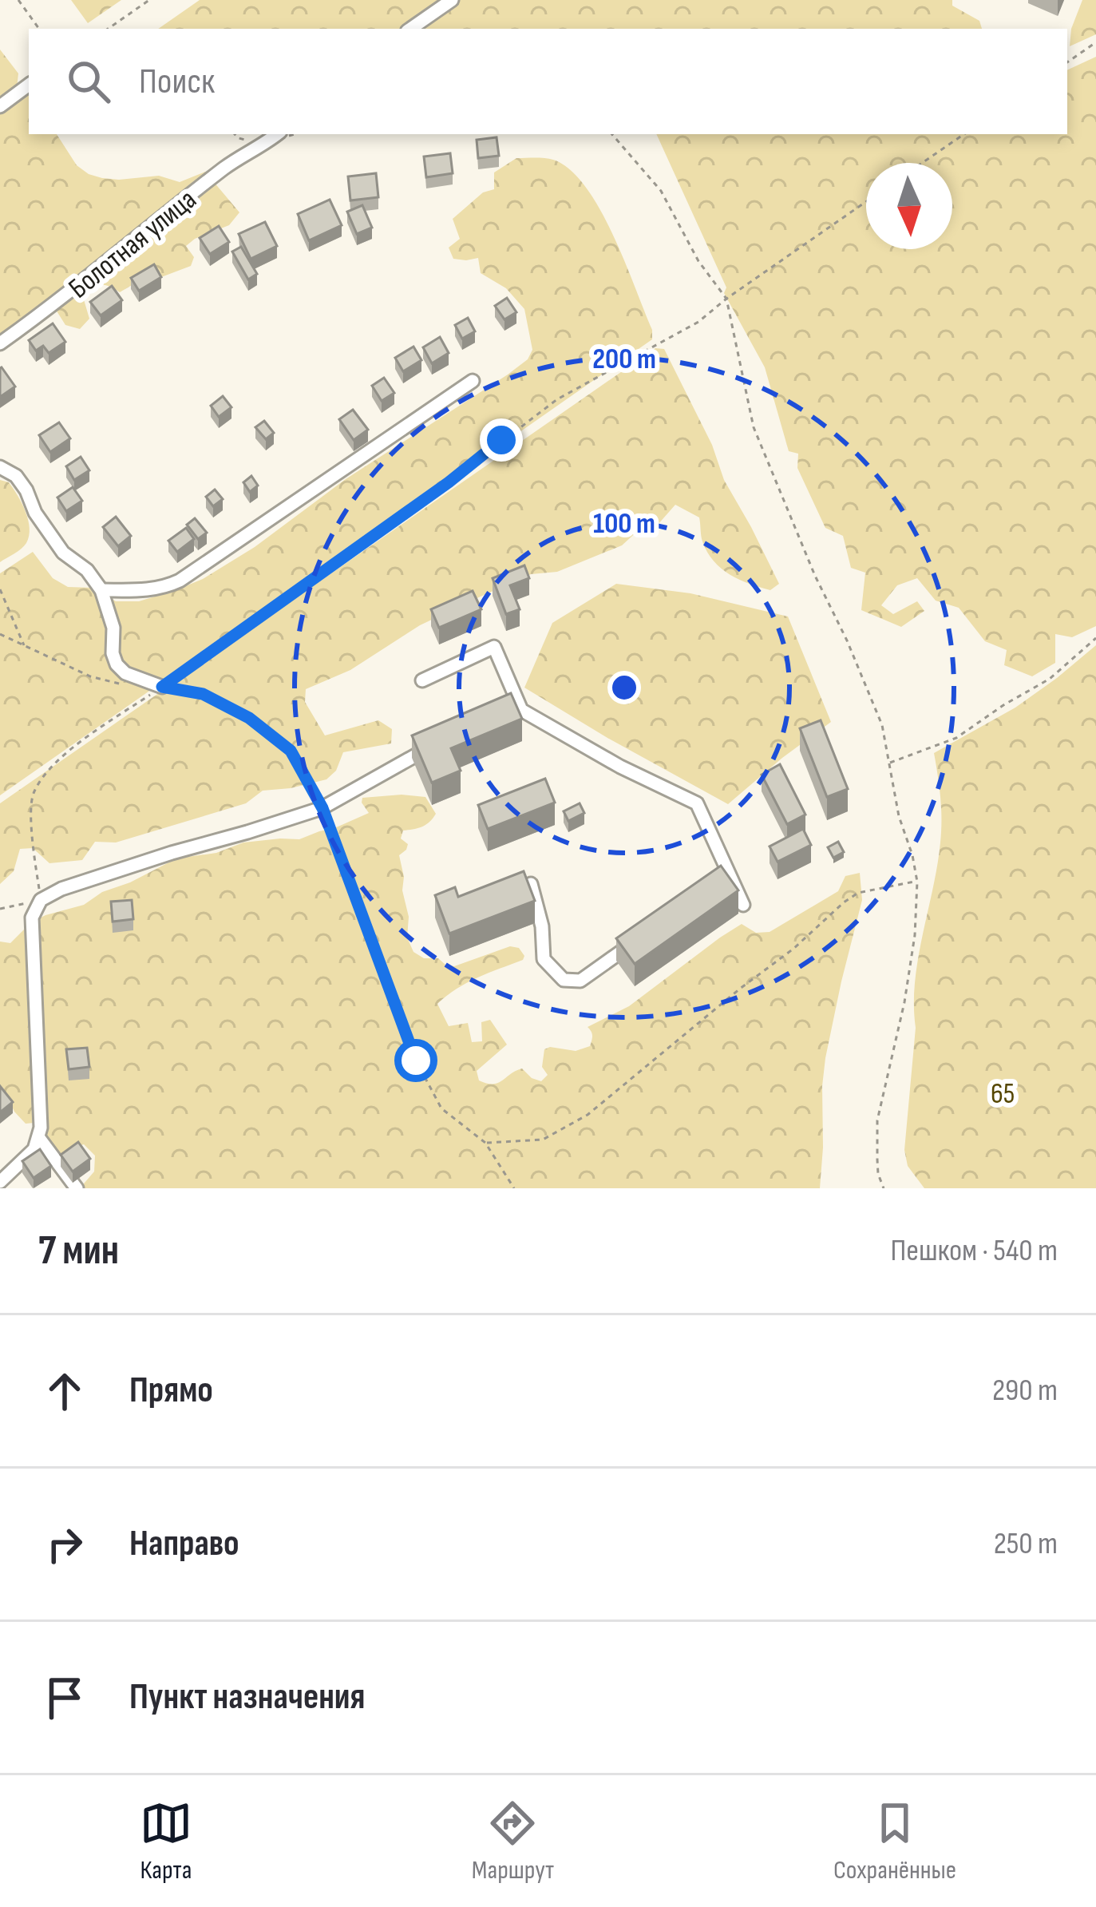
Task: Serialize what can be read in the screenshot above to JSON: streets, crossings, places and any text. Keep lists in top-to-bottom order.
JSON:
{
  "streets": {
    "street": ["Болотная улица"]
  },
  "parks": ["65"],
  "north": "bottom",
  "page": {
    "search": "Поиск",
    "heading": ["7 мин", "Пешком · 540 m"],
    "list": [
      ["Прямо", "290 m"],
      ["Направо", "250 m"],
      "Пункт назначения"
    ],
    "nav": ["Карта", "Маршрут", "Сохранённые"]
  },
  "rings": ["200 m", "100 m"]
}
